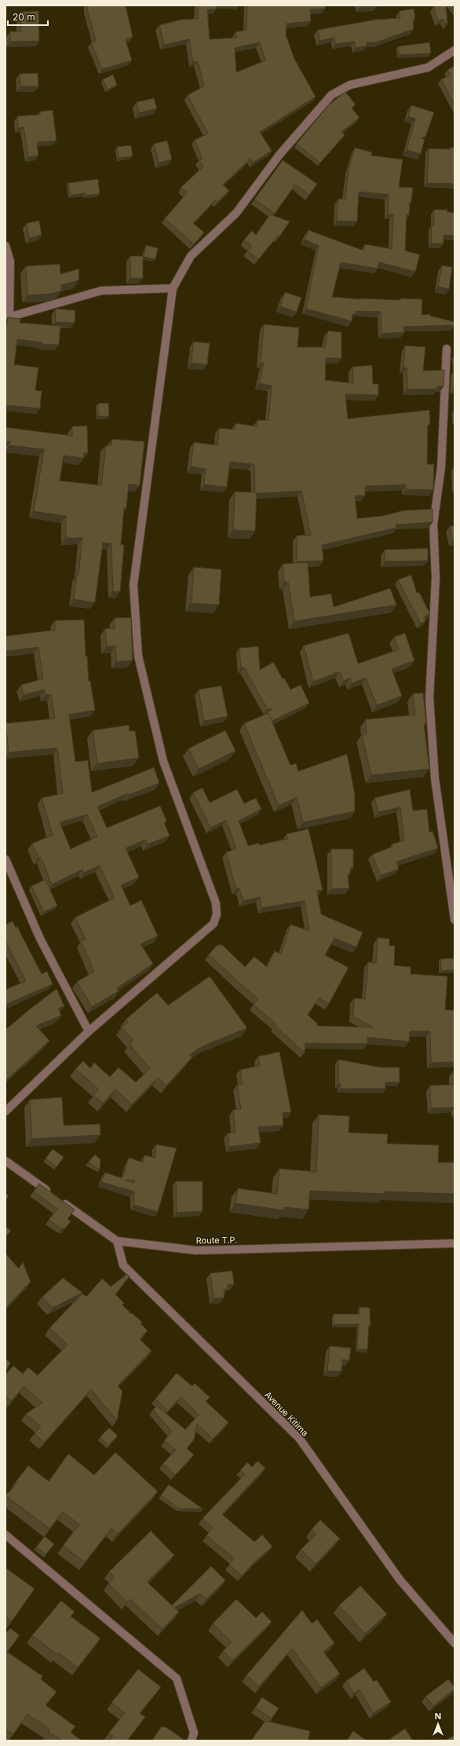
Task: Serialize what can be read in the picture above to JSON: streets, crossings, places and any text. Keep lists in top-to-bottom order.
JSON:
{
  "streets": {
    "street": ["Route T.P.", "Avenue Kitima"]
  },
  "crossings": [
    ["Route T.P.", "Avenue Kitima"]
  ],
  "scale_bar": "20 m",
  "north": "top"
}
